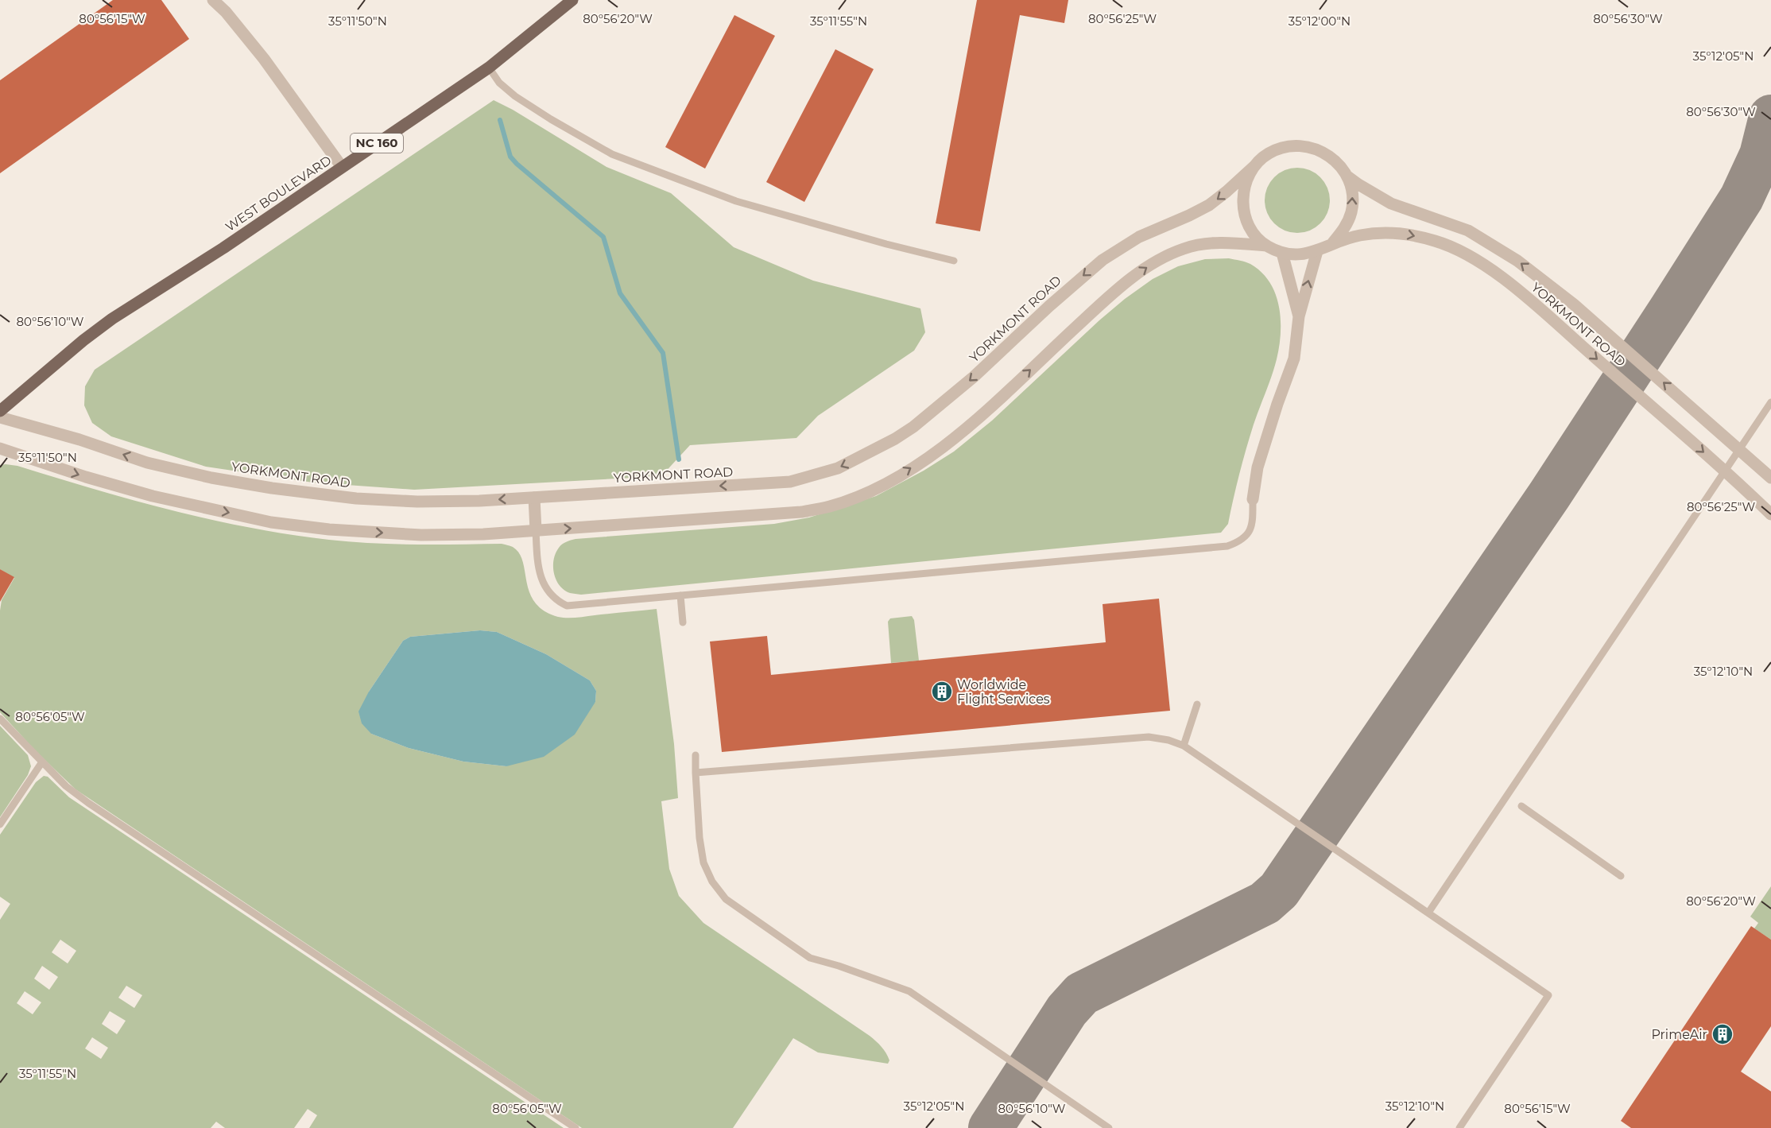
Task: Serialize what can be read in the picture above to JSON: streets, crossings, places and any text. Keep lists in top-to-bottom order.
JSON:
{
  "streets": {
    "main road": ["NC 160", "WEST BOULEVARD"],
    "street": ["YORKMONT ROAD"]
  },
  "places": {
    "building": ["Worldwide Flight Services", "PrimeAir"]
  },
  "coordinates": [
    "80°56'15\"W",
    "80°56'20\"W",
    "80°56'25\"W",
    "80°56'30\"W",
    "35°11'50\"N",
    "35°11'55\"N",
    "35°12'00\"N",
    "35°12'05\"N",
    "80°56'10\"W",
    "35°12'10\"N",
    "80°56'05\"W"
  ]
}
